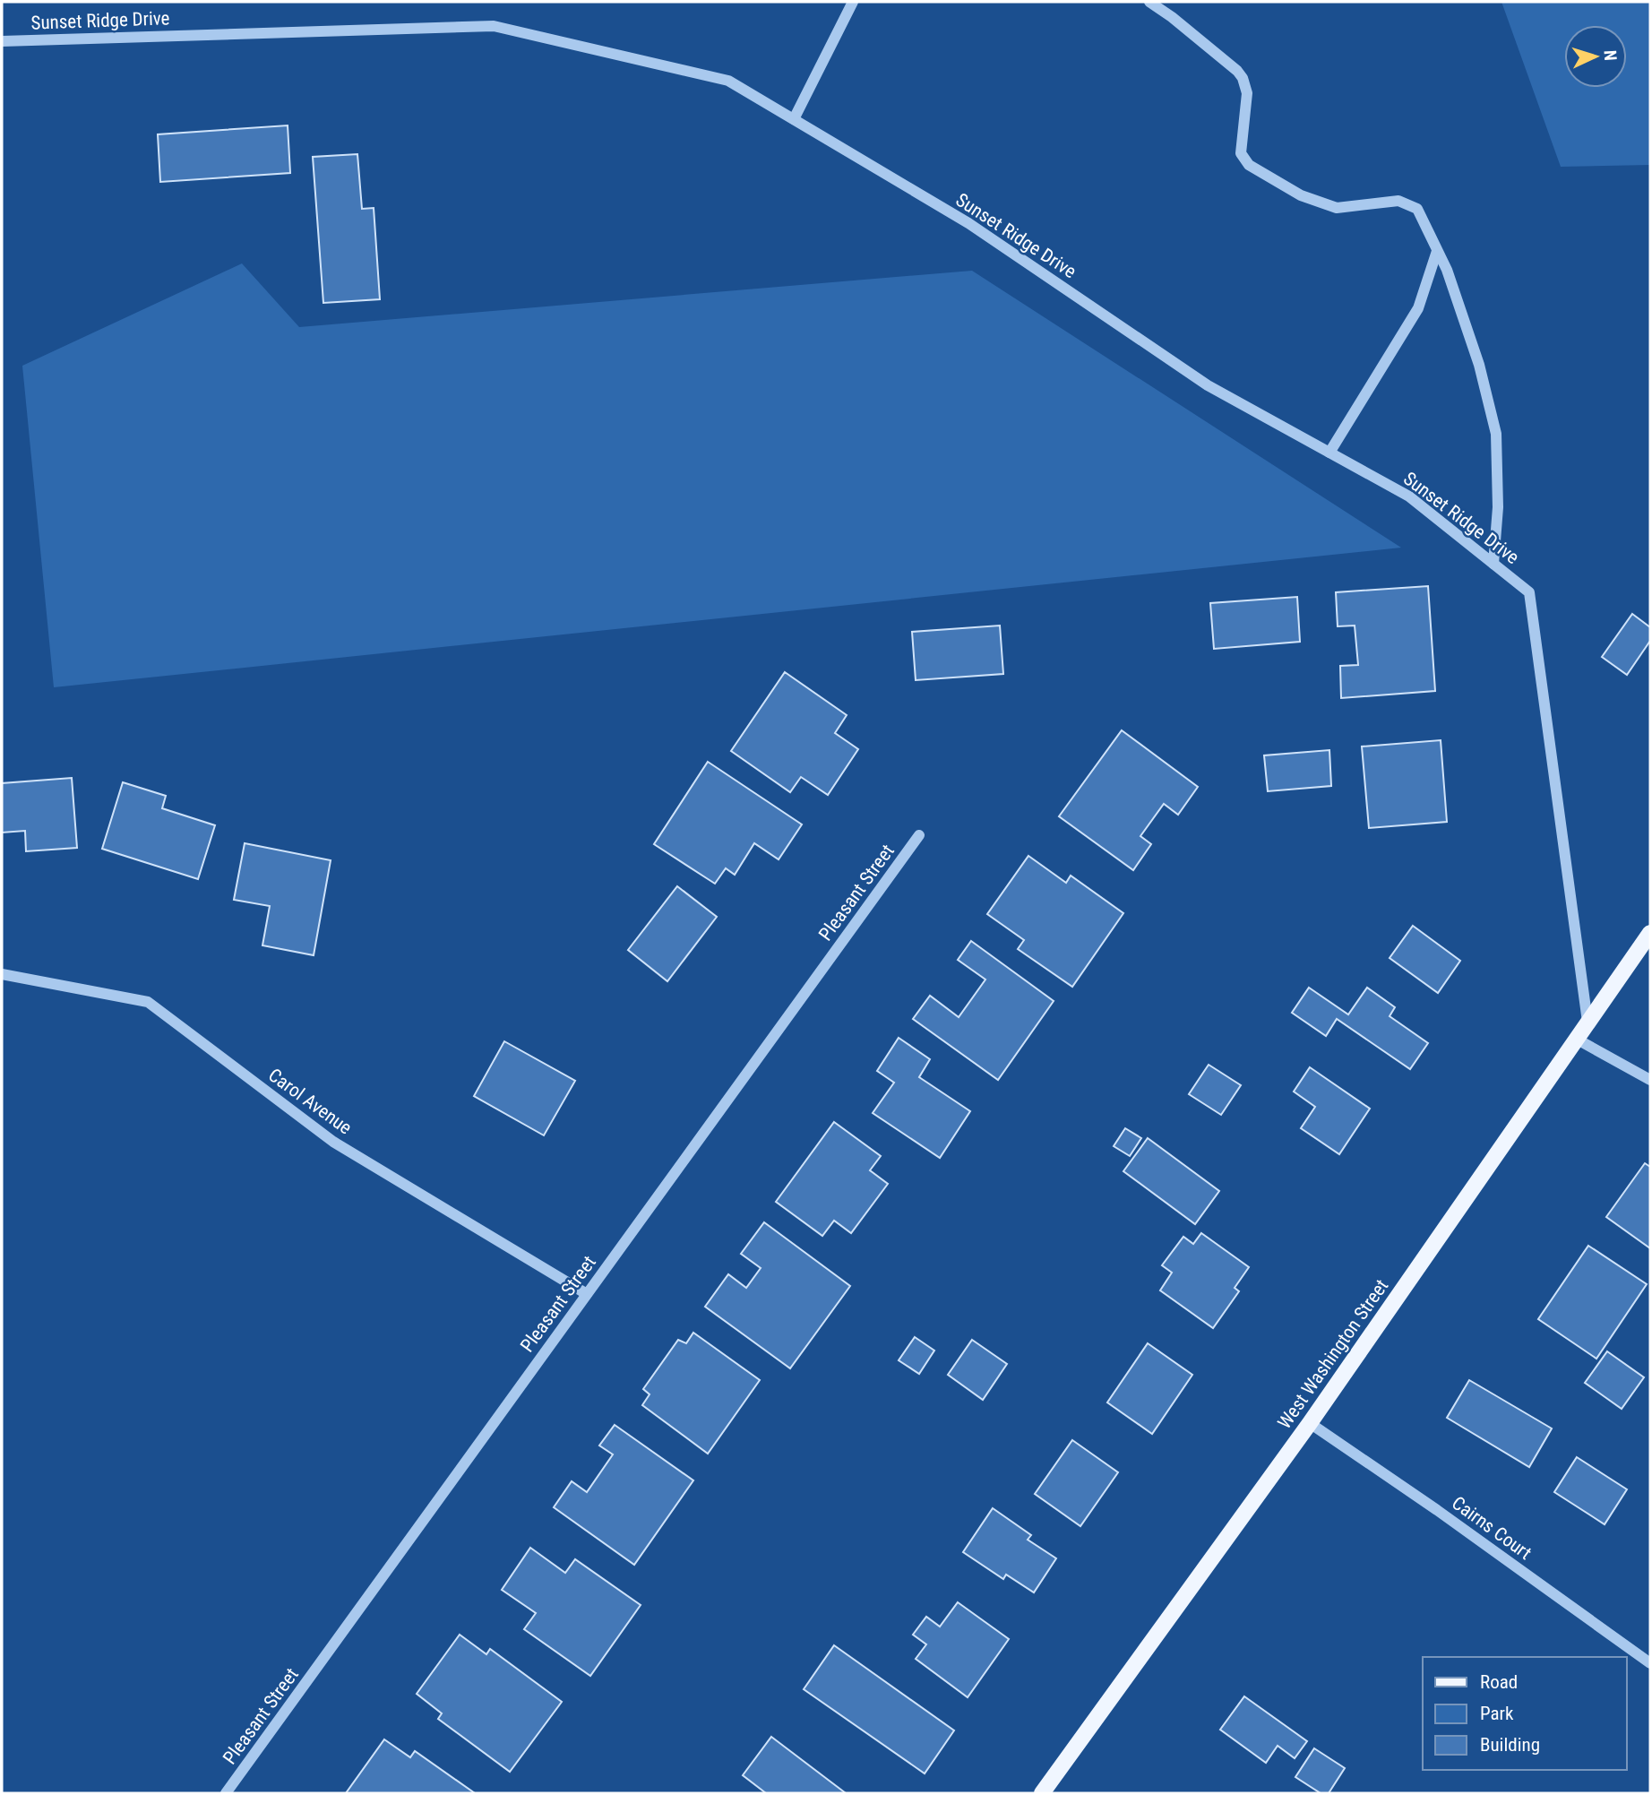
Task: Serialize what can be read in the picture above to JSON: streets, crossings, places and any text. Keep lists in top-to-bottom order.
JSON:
{
  "streets": {
    "main road": ["West Washington Street"],
    "street": [
      "Sunset Ridge Drive",
      "Pleasant Street",
      "Carol Avenue",
      "Cairns Court"
    ]
  },
  "crossings": [
    ["Sunset Ridge Drive", "West Washington Street"],
    ["Pleasant Street", "Carol Avenue"],
    ["West Washington Street", "Cairns Court"]
  ],
  "legend": ["Road", "Park", "Building"],
  "north": "right"
}
